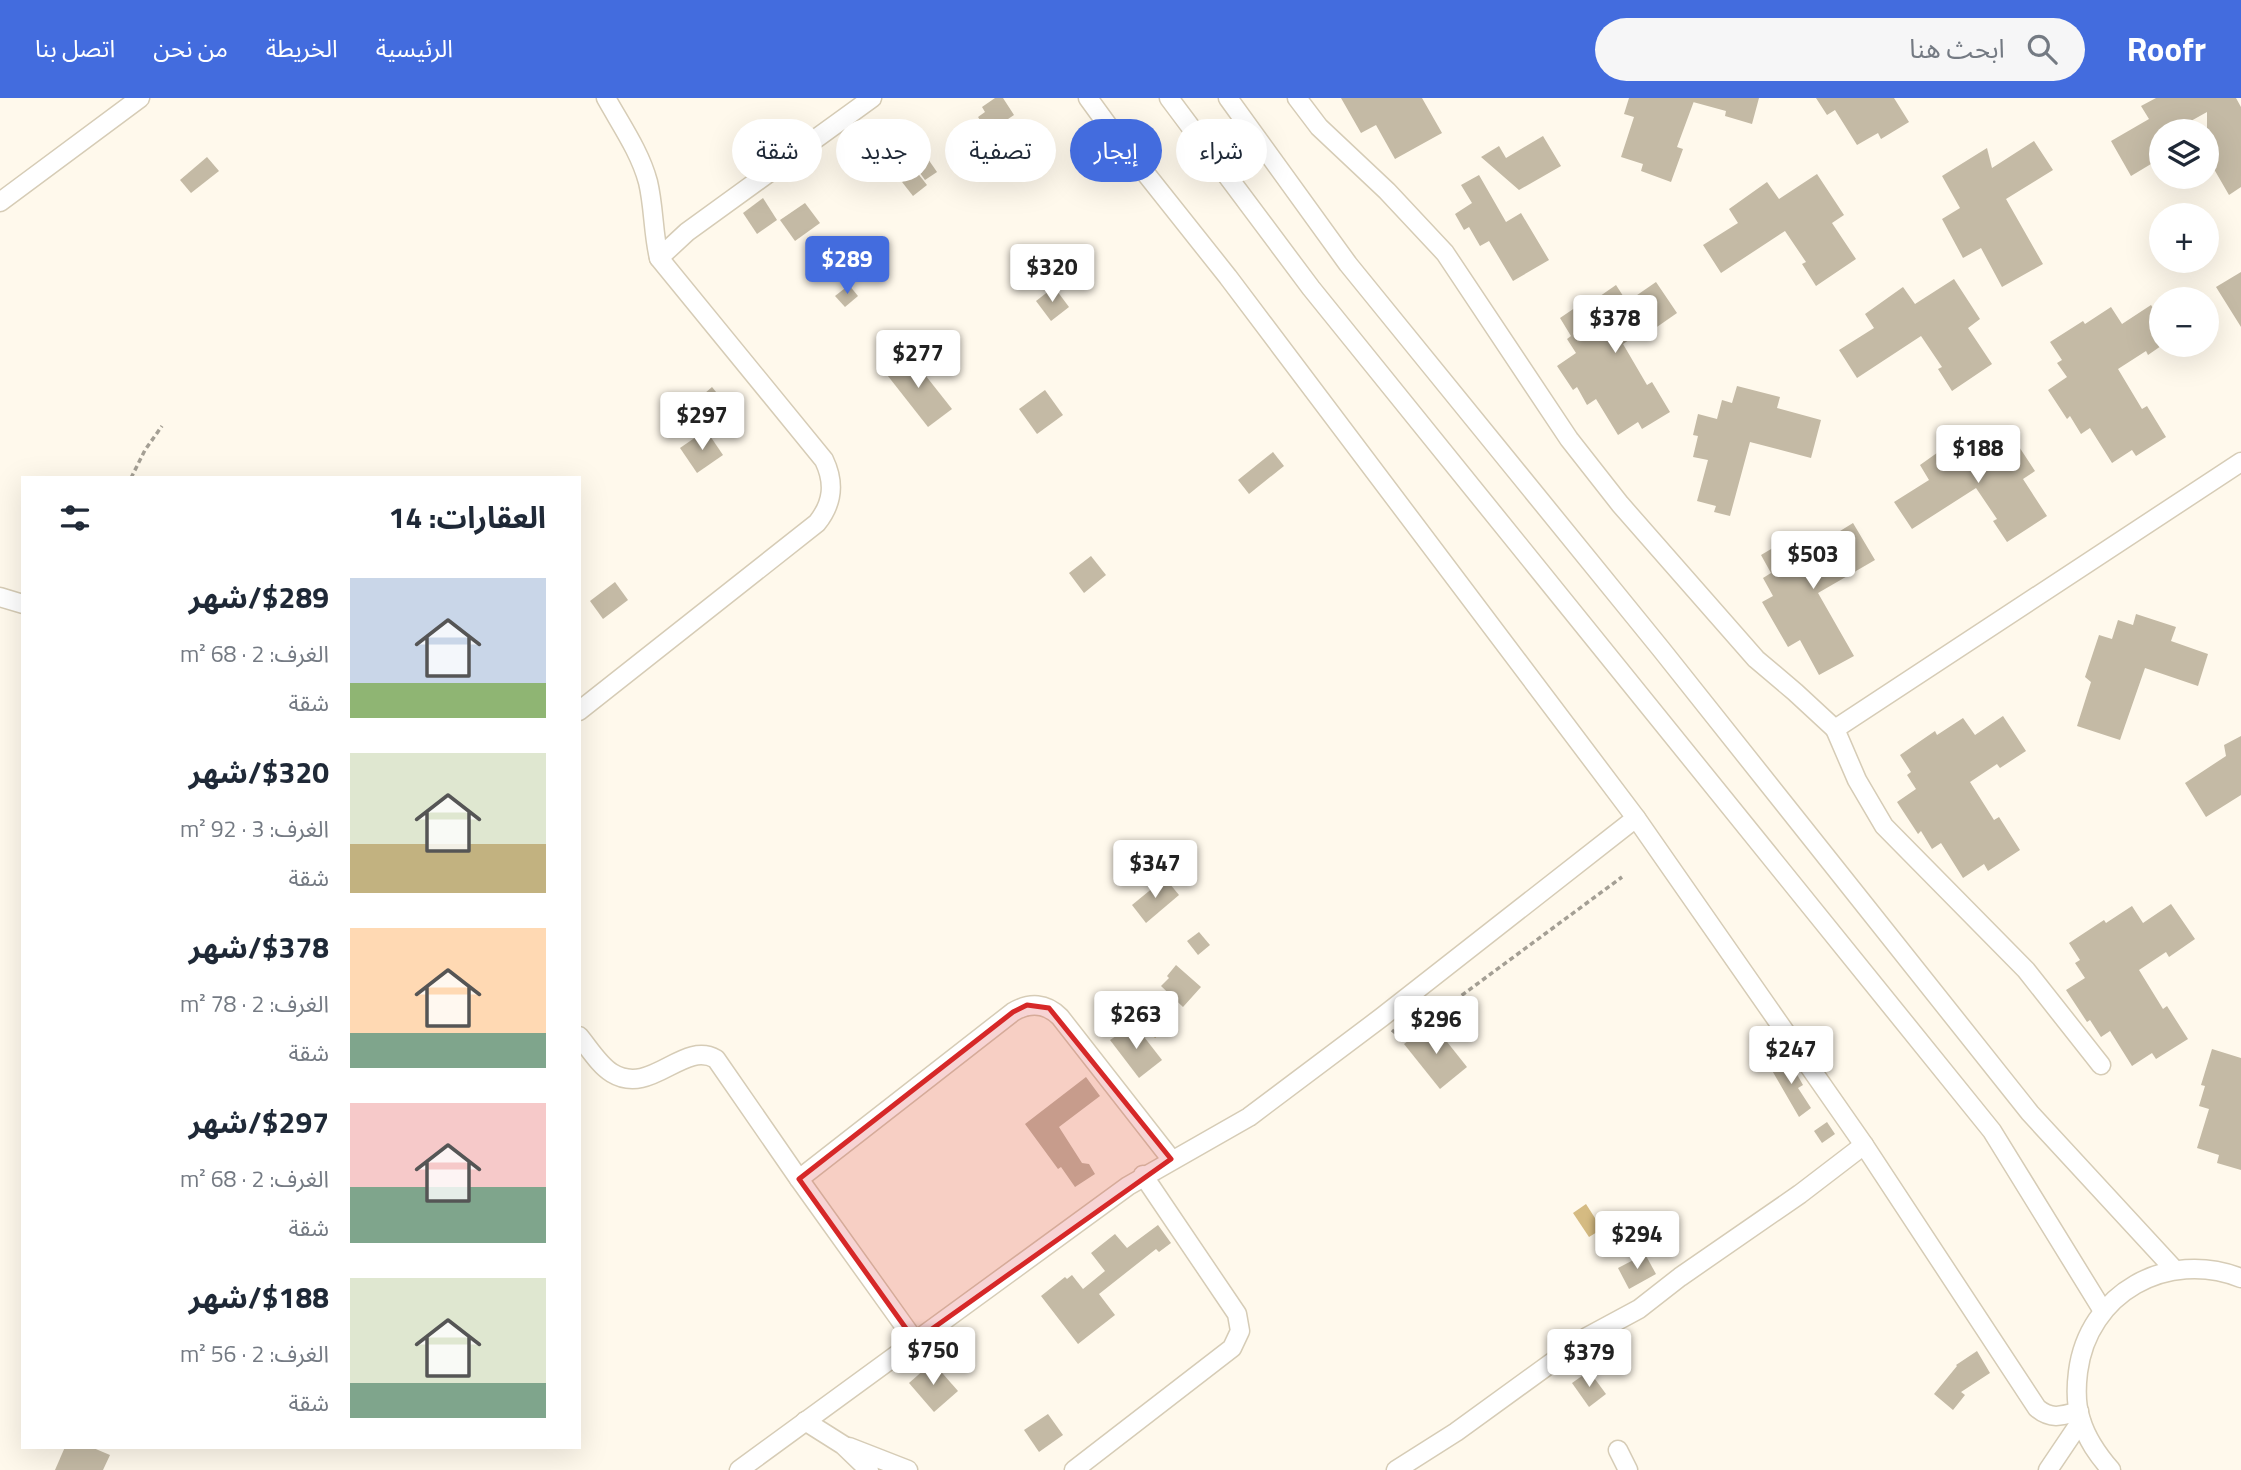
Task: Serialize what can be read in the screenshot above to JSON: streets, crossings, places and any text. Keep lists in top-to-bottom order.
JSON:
{
  "page": {
    "header": "Roofr",
    "search": "ابحث هنا",
    "nav": [
      "الرئيسية",
      "الخريطة",
      "من نحن",
      "اتصل بنا"
    ],
    "map_buttons": ["+", "−"],
    "chip": [
      "شراء",
      "إيجار",
      "تصفية",
      "جديد",
      "شقة"
    ],
    "price": [
      "$289",
      "$320",
      "$378",
      "$277",
      "$297",
      "$188",
      "$503",
      "$347",
      "$263",
      "$296",
      "$247",
      "$294",
      "$750",
      "$379"
    ],
    "heading": "العقارات: 14",
    "list": [
      {
        "name": "$289/شهر",
        "note": "الغرف: 2 · 68 m² · شقة"
      },
      {
        "name": "$320/شهر",
        "note": "الغرف: 3 · 92 m² · شقة"
      },
      {
        "name": "$378/شهر",
        "note": "الغرف: 2 · 78 m² · شقة"
      },
      {
        "name": "$297/شهر",
        "note": "الغرف: 2 · 68 m² · شقة"
      },
      {
        "name": "$188/شهر",
        "note": "الغرف: 2 · 56 m² · شقة"
      }
    ]
  }
}
